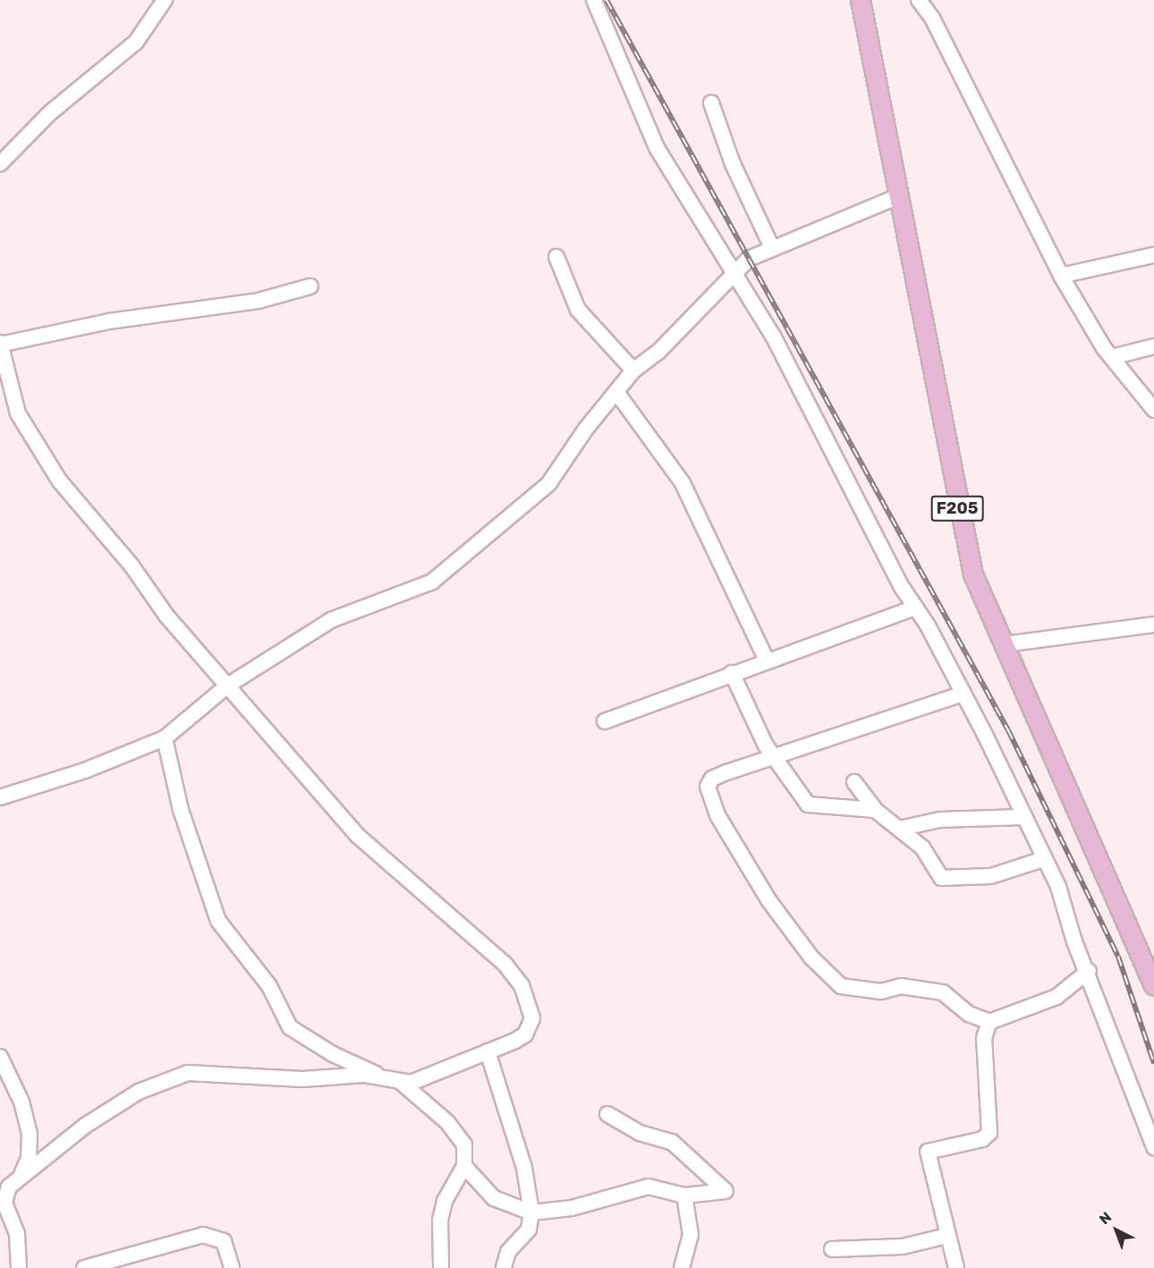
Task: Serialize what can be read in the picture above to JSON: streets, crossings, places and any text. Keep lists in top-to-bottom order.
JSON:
{
  "streets": {
    "main road": ["F205"]
  },
  "north": "top left"
}
